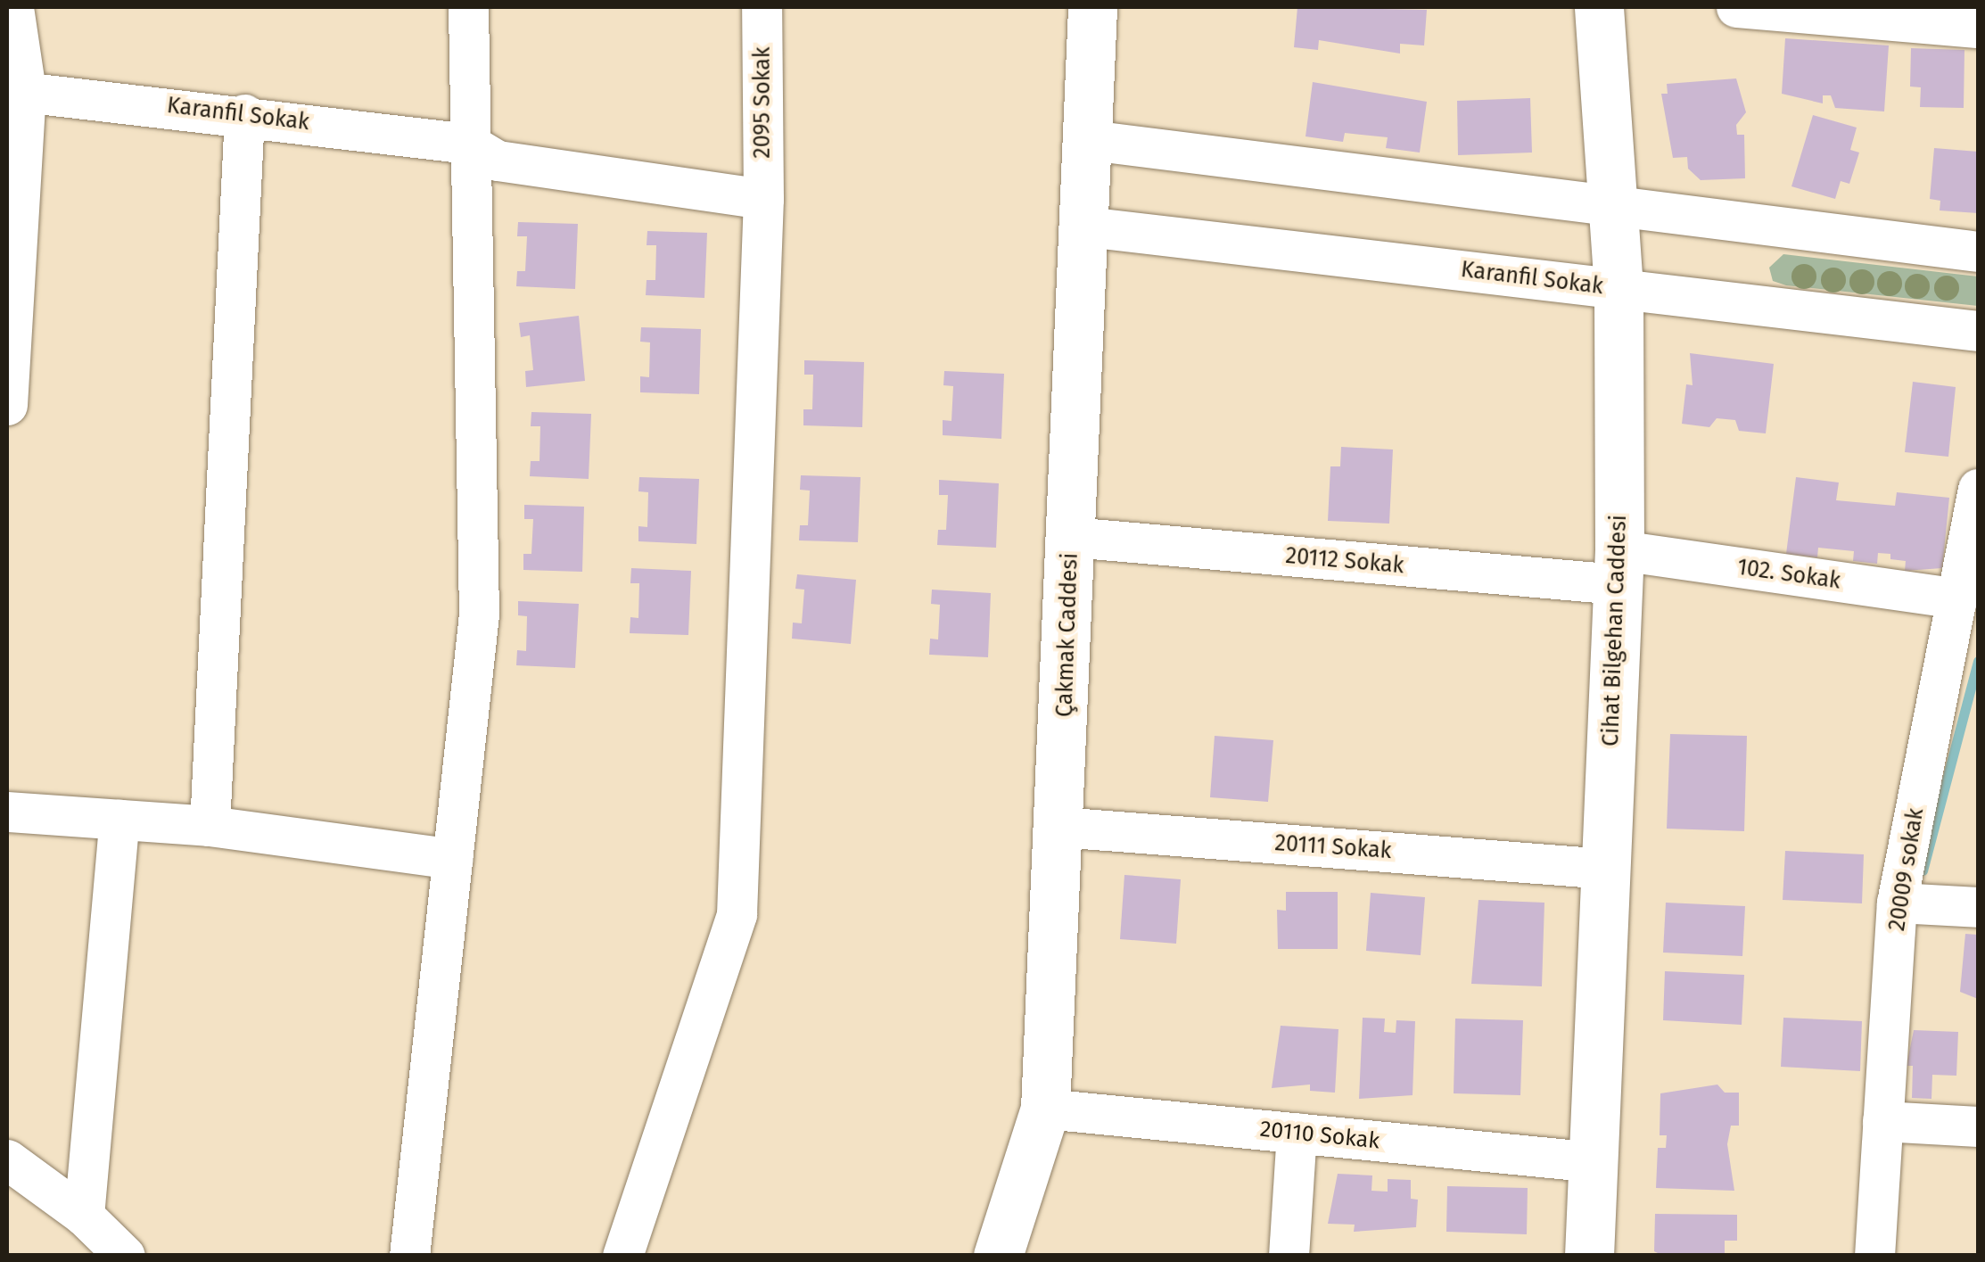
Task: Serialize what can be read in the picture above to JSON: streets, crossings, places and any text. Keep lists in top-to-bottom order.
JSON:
{
  "streets": {
    "main road": ["Cihat Bilgehan Caddesi", "Çakmak Caddesi"],
    "street": [
      "2095 Sokak",
      "Karanfil Sokak",
      "20112 Sokak",
      "102. Sokak",
      "20111 Sokak",
      "20009 sokak",
      "20110 Sokak"
    ]
  },
  "crossings": [
    ["2095 Sokak", "Karanfil Sokak"],
    ["Karanfil Sokak", "Cihat Bilgehan Caddesi"],
    ["Karanfil Sokak", "Çakmak Caddesi"],
    ["20112 Sokak", "102. Sokak"],
    ["20112 Sokak", "Cihat Bilgehan Caddesi"],
    ["20112 Sokak", "Çakmak Caddesi"],
    ["102. Sokak", "Cihat Bilgehan Caddesi"],
    ["102. Sokak", "20009 sokak"],
    ["Cihat Bilgehan Caddesi", "20111 Sokak"],
    ["Cihat Bilgehan Caddesi", "20110 Sokak"],
    ["Çakmak Caddesi", "20111 Sokak"],
    ["Çakmak Caddesi", "20110 Sokak"]
  ]
}
